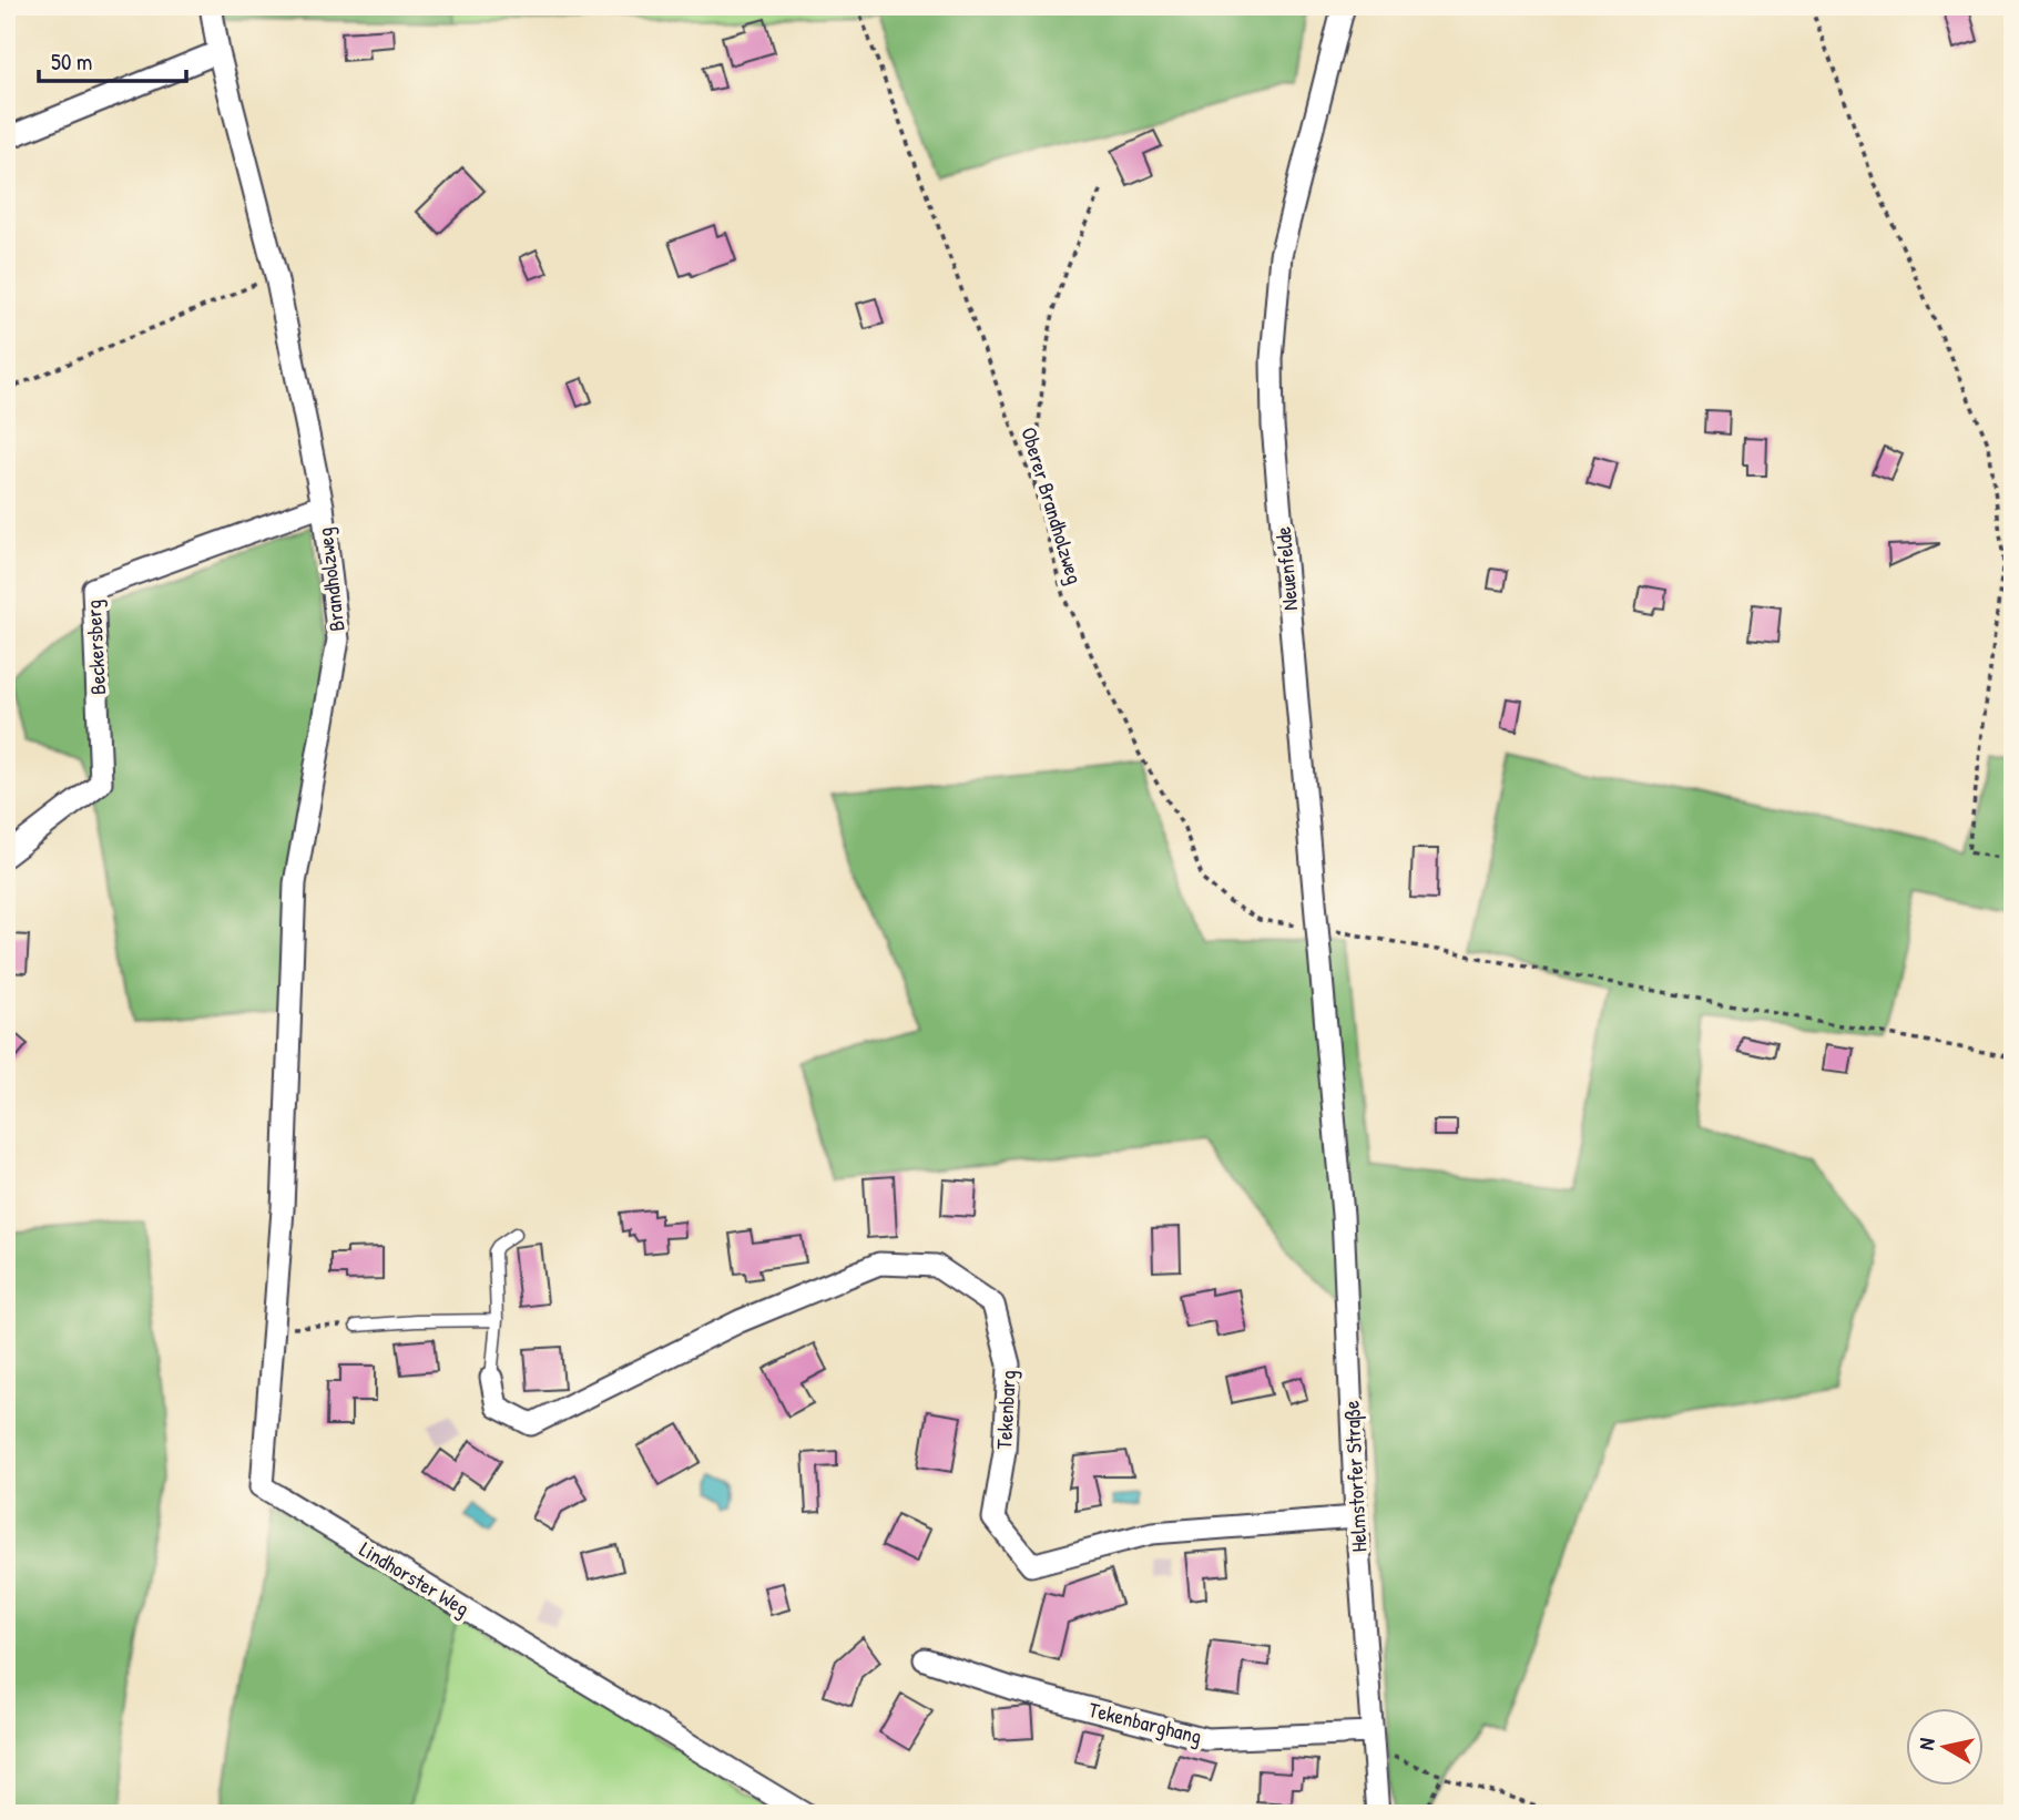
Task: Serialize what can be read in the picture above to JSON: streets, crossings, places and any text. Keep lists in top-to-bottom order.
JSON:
{
  "streets": {
    "street": [
      "Neuenfelde",
      "Brandholzweg",
      "Beckersberg",
      "Tekenbarg",
      "Helmstorfer Straße",
      "Lindhorster Weg",
      "Tekenbarghang"
    ],
    "path": ["Oberer Brandholzweg"]
  },
  "crossings": [
    ["Oberer Brandholzweg", "Neuenfelde"],
    ["Neuenfelde", "Helmstorfer Straße"],
    ["Brandholzweg", "Beckersberg"],
    ["Brandholzweg", "Lindhorster Weg"],
    ["Tekenbarg", "Helmstorfer Straße"],
    ["Helmstorfer Straße", "Tekenbarghang"]
  ],
  "scale_bar": "50 m",
  "north": "left"
}
